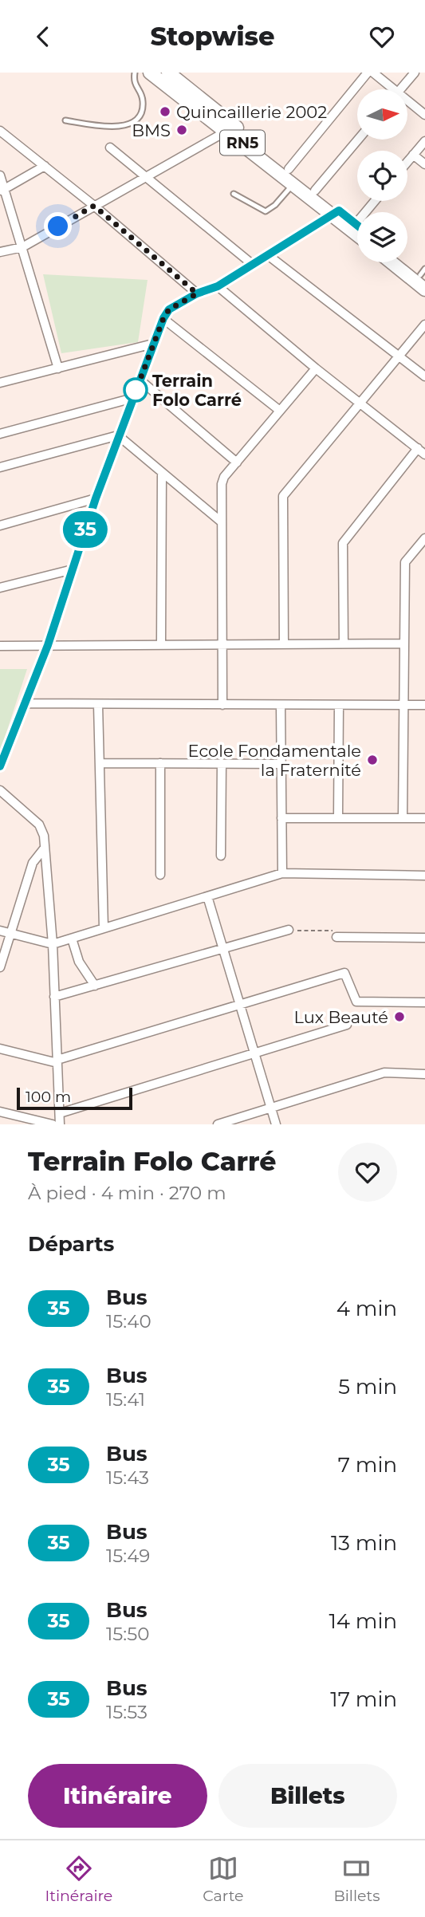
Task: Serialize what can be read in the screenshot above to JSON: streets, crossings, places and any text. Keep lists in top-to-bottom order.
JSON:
{
  "streets": {
    "highway": ["RN5"]
  },
  "places": [
    "Quincaillerie 2002",
    "BMS",
    "Terrain Folo Carré",
    "Ecole Fondamentale la Fraternité",
    "Lux Beauté"
  ],
  "lines": ["bus line 35"],
  "scale_bar": "100 m",
  "north": "right",
  "page": {
    "header": "Stopwise",
    "on_map": "35",
    "scale": "100 m",
    "heading": [
      ["Terrain Folo Carré", "À pied · 4 min · 270 m"],
      "Départs"
    ],
    "list": [
      {
        "mark": "35",
        "name": "Bus",
        "note": "15:40",
        "value": "4 min"
      },
      {
        "mark": "35",
        "name": "Bus",
        "note": "15:41",
        "value": "5 min"
      },
      {
        "mark": "35",
        "name": "Bus",
        "note": "15:43",
        "value": "7 min"
      },
      {
        "mark": "35",
        "name": "Bus",
        "note": "15:49",
        "value": "13 min"
      },
      {
        "mark": "35",
        "name": "Bus",
        "note": "15:50",
        "value": "14 min"
      },
      {
        "mark": "35",
        "name": "Bus",
        "note": "15:53",
        "value": "17 min"
      }
    ],
    "buttons": ["Itinéraire", "Billets"],
    "tabs": ["Itinéraire", "Carte", "Billets"]
  }
}
